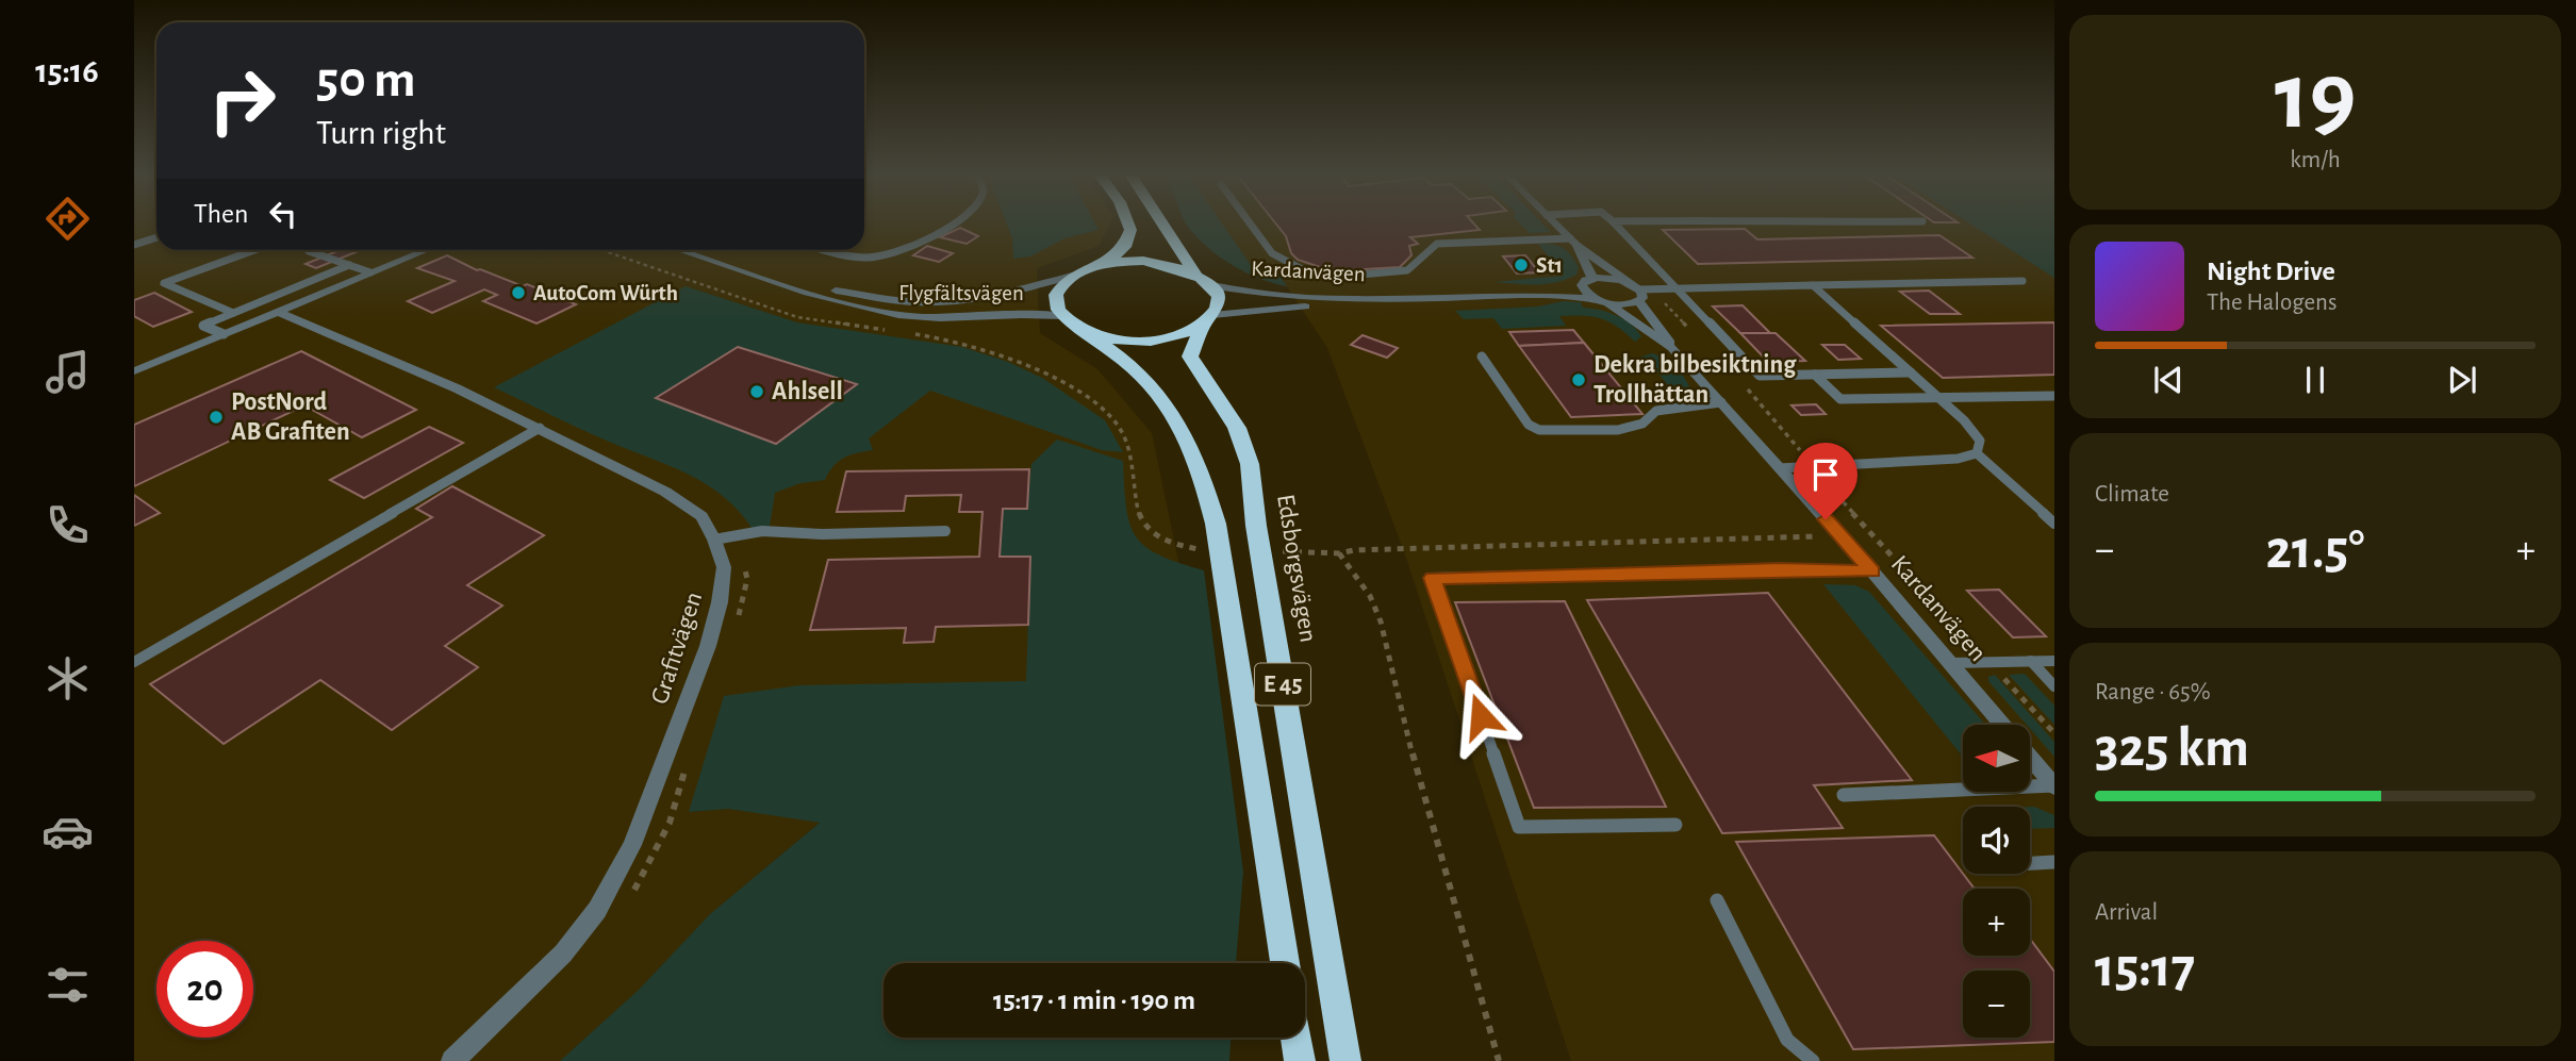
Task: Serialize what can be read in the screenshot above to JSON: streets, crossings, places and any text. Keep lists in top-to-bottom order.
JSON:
{
  "streets": {
    "highway": ["Edsborgsvägen", "E 45"],
    "street": ["Kardanvägen", "Flygfältsvägen", "Grafitvägen"]
  },
  "crossings": [
    ["Kardanvägen", "Edsborgsvägen"],
    ["Kardanvägen", "E 45"],
    ["Flygfältsvägen", "E 45"],
    ["Edsborgsvägen", "E 45"]
  ],
  "places": [
    "St1",
    "AutoCom Würth",
    "Dekra bilbesiktning Trollhättan",
    "Ahlsell",
    "PostNord AB Grafiten"
  ],
  "north": "left",
  "page": {
    "tabs": "15:16",
    "tile": [
      ["19", "km/h"],
      "Climate",
      ["Range · 65%", "325 km"],
      ["Arrival", "15:17"]
    ],
    "turn": ["50 m", "Turn right"],
    "then": "Then",
    "song": ["Night Drive", "The Halogens"],
    "heat": ["−", "21.5°", "+"],
    "map_buttons": ["+", "−"],
    "limit": "20",
    "trip": "15:17 · 1 min · 190 m"
  }
}
